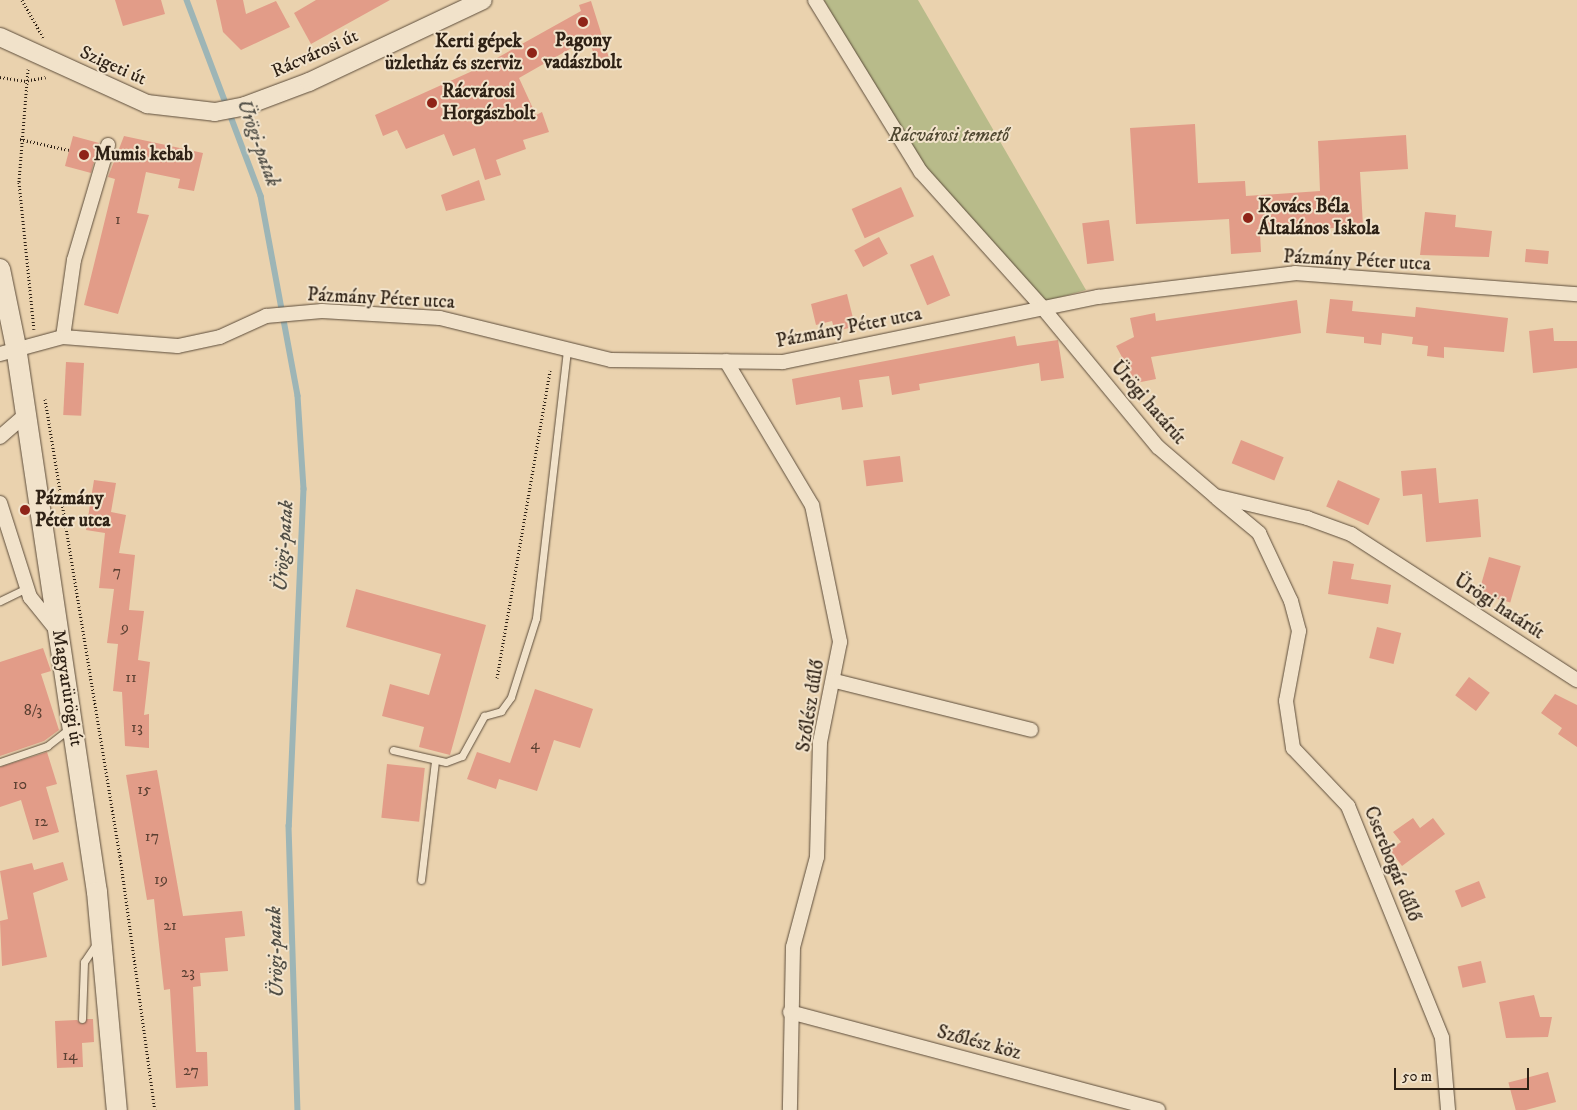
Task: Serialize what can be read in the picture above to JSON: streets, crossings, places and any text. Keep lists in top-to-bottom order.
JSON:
{
  "streets": {
    "main road": ["Magyarürögi út"],
    "street": [
      "Rácvárosi út",
      "Szigeti út",
      "Pázmány Péter utca",
      "Ürögi határút",
      "Szőlész dűlő",
      "Cserebogár dűlő",
      "Szőlész köz"
    ]
  },
  "crossings": [
    ["Rácvárosi út", "Szigeti út"],
    ["Pázmány Péter utca", "Ürögi határút"],
    ["Pázmány Péter utca", "Magyarürögi út"],
    ["Pázmány Péter utca", "Szőlész dűlő"],
    ["Ürögi határút", "Cserebogár dűlő"],
    ["Szőlész dűlő", "Szőlész köz"]
  ],
  "water": ["Ürögi-patak"],
  "parks": ["Rácvárosi temető"],
  "places": [
    "Pagony vadászbolt",
    "Kerti gépek üzletház és szerviz",
    "Rácvárosi Horgászbolt",
    "Mumis kebab",
    "Kovács Béla Általános Iskola",
    "Pázmány Péter utca"
  ],
  "house_numbers": [
    "1",
    "7",
    "9",
    "11",
    "8/3",
    "13",
    "4",
    "10",
    "15",
    "12",
    "17",
    "19",
    "21",
    "23",
    "14",
    "27"
  ],
  "scale_bar": "50 m"
}
